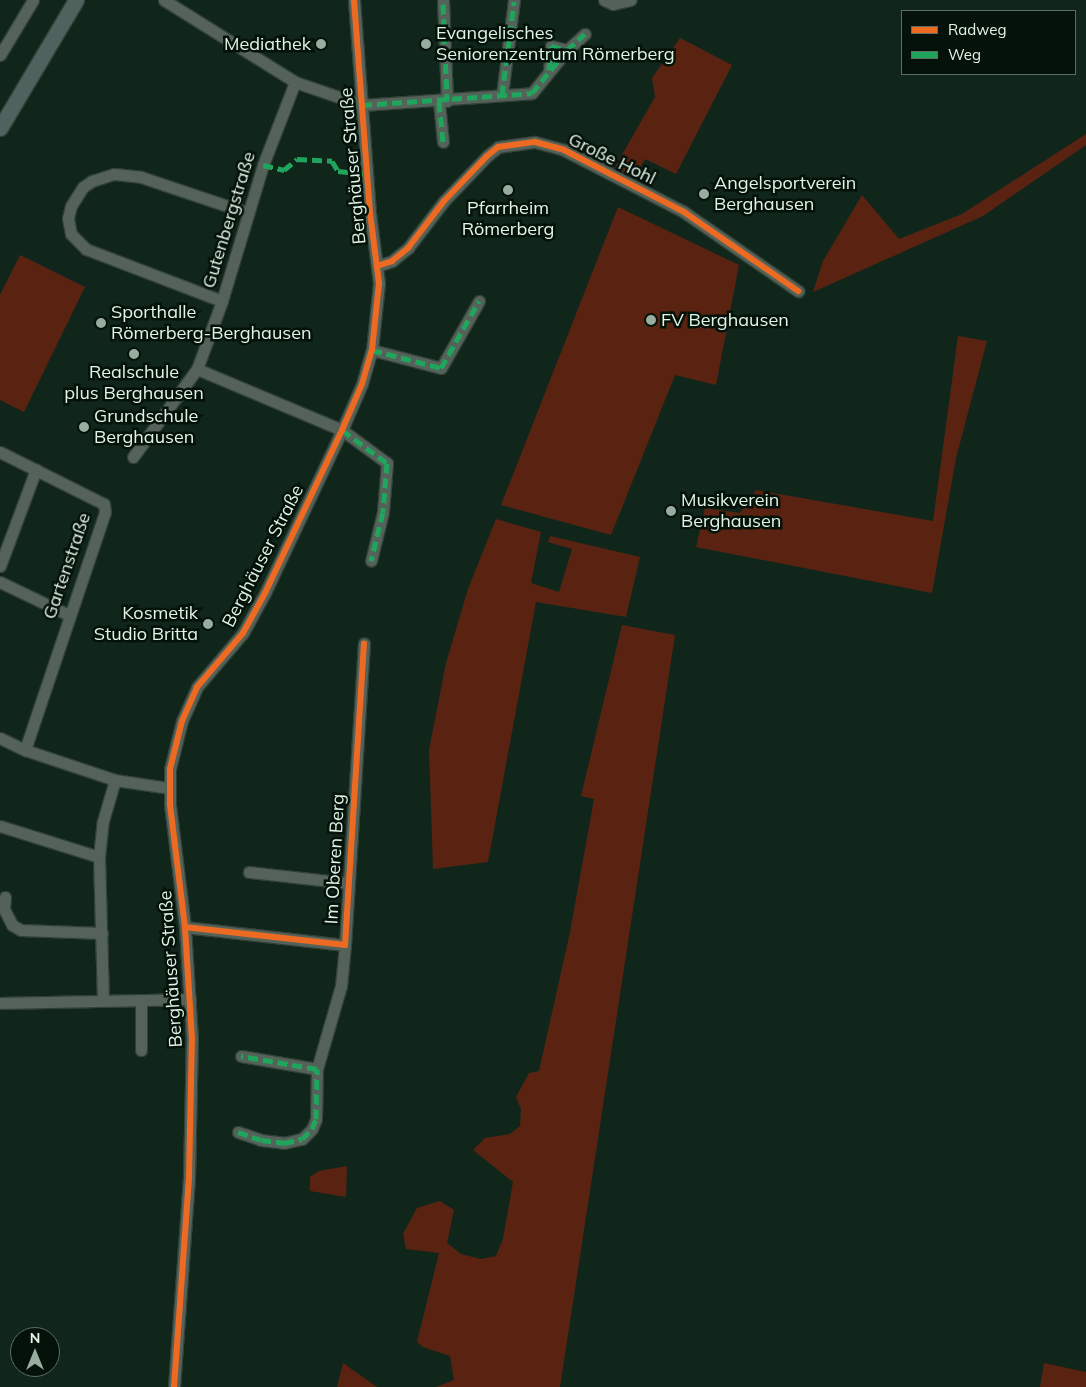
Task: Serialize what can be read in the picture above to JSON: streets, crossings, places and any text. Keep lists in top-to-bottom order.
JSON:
{
  "streets": {
    "street": [
      "Große Hohl",
      "Berghäuser Straße",
      "Gutenbergstraße",
      "Gartenstraße",
      "Im Oberen Berg"
    ]
  },
  "crossings": [
    ["Große Hohl", "Berghäuser Straße"],
    ["Berghäuser Straße", "Im Oberen Berg"]
  ],
  "places": [
    "Mediathek",
    "Evangelisches Seniorenzentrum Römerberg",
    "Pfarrheim Römerberg",
    "Angelsportverein Berghausen",
    "FV Berghausen",
    "Sporthalle Römerberg-Berghausen",
    "Realschule plus Berghausen",
    "Grundschule Berghausen",
    "Musikverein Berghausen",
    "Kosmetik Studio Britta"
  ],
  "legend": ["Radweg", "Weg"],
  "north": "top"
}
